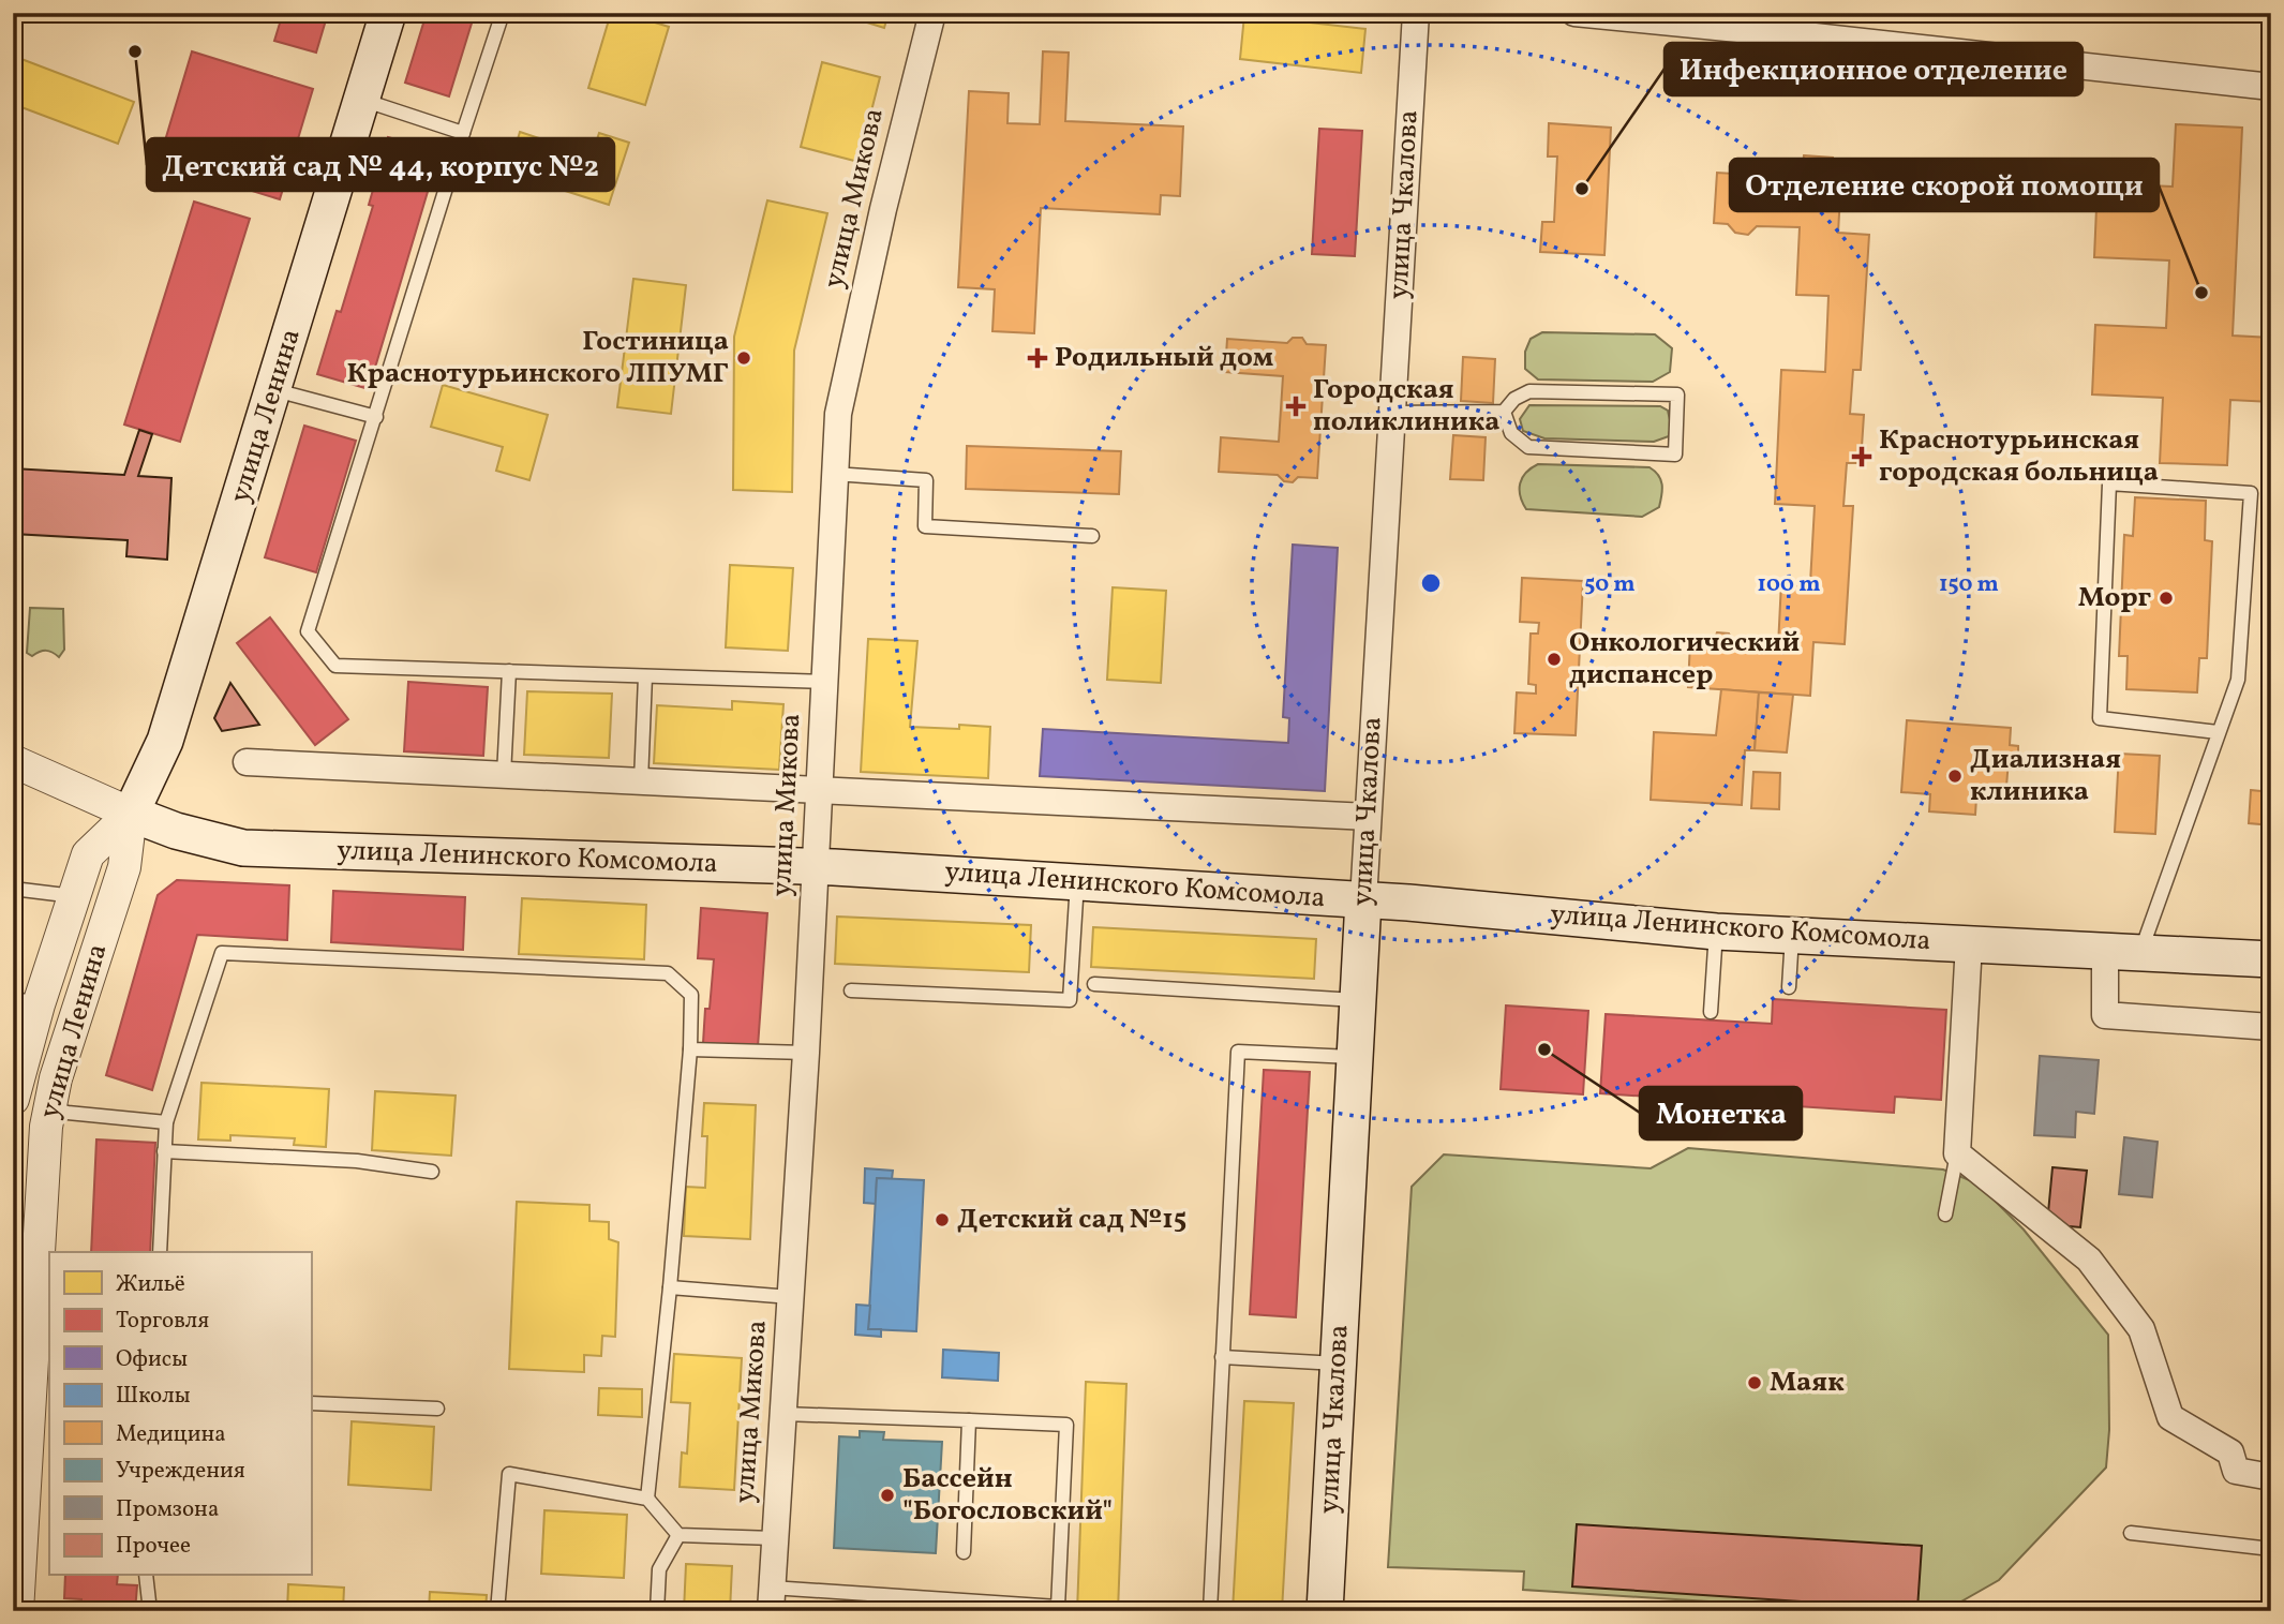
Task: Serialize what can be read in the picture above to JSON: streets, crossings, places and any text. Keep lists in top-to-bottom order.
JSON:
{
  "streets": {
    "main road": ["улица Чкалова", "улица Ленина", "улица Ленинского Комсомола"],
    "street": ["улица Микова"]
  },
  "crossings": [
    ["улица Микова", "улица Ленинского Комсомола"],
    ["улица Чкалова", "улица Ленинского Комсомола"],
    ["улица Ленина", "улица Ленинского Комсомола"]
  ],
  "places": {
    "other": [
      "Детский сад № 44, корпус №2",
      "Инфекционное отделение",
      "Отделение скорой помощи",
      "Гостиница Краснотурьинского ЛПУМГ",
      "Морг",
      "Онкологический диспансер",
      "Диализная клиника",
      "Монетка",
      "Детский сад №15",
      "Маяк",
      "Бассейн \"Богословский\""
    ],
    "health": ["Родильный дом", "Городская поликлиника", "Краснотурьинская городская больница"]
  },
  "legend": [
    "Жильё",
    "Торговля",
    "Офисы",
    "Школы",
    "Медицина",
    "Учреждения",
    "Промзона",
    "Прочее"
  ],
  "rings": ["50 m", "100 m", "150 m"]
}
